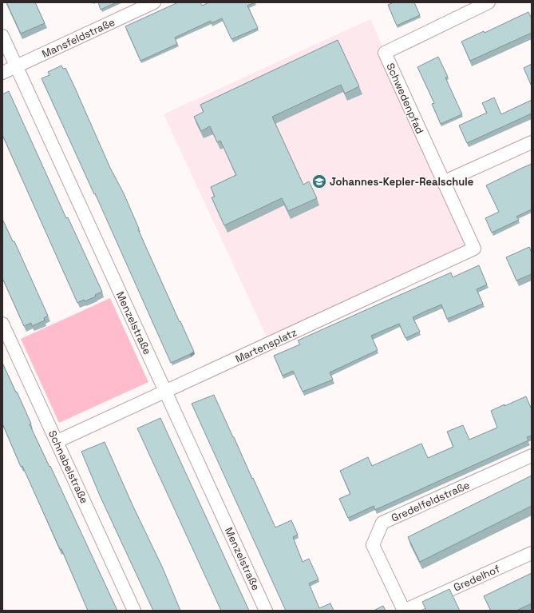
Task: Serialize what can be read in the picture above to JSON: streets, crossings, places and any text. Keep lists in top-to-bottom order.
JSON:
{
  "streets": {
    "street": [
      "Mansfeldstraße",
      "Schwedenpfad",
      "Menzelstraße",
      "Martensplatz",
      "Schnabelstraße",
      "Gredelfeldstraße",
      "Gredelhof"
    ]
  },
  "crossings": [
    ["Mansfeldstraße", "Menzelstraße"],
    ["Schwedenpfad", "Martensplatz"],
    ["Menzelstraße", "Martensplatz"],
    ["Martensplatz", "Schnabelstraße"],
    ["Gredelfeldstraße", "Gredelhof"]
  ],
  "places": {
    "school or university": ["Johannes-Kepler-Realschule"]
  }
}
